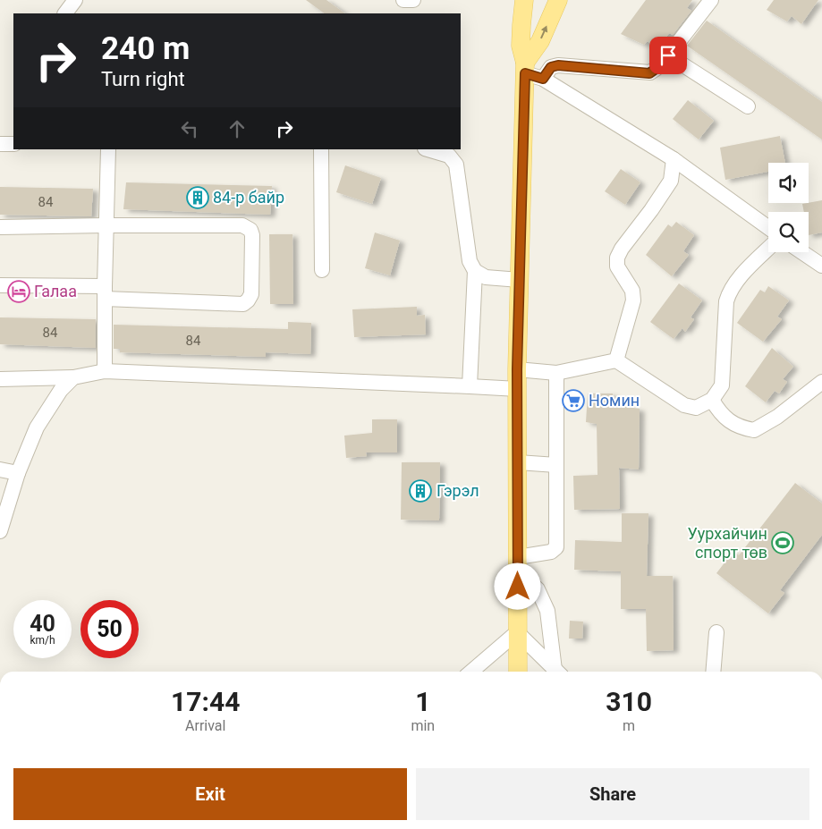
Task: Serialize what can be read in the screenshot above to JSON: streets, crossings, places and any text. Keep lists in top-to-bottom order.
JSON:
{
  "places": {
    "building": ["84-р байр", "Гэрэл"],
    "hotel": ["Галаа"],
    "supermarket": ["Номин"],
    "sports": ["Уурхайчин спорт төв"]
  },
  "house_numbers": ["84", "84", "84"],
  "page": {
    "turn": ["240 m", "Turn right"],
    "speed": "40 km/h",
    "limit": "50",
    "eta": [
      "17:44",
      "Arrival",
      "1",
      "min",
      "310",
      "m"
    ],
    "buttons": ["Exit", "Share"]
  }
}
